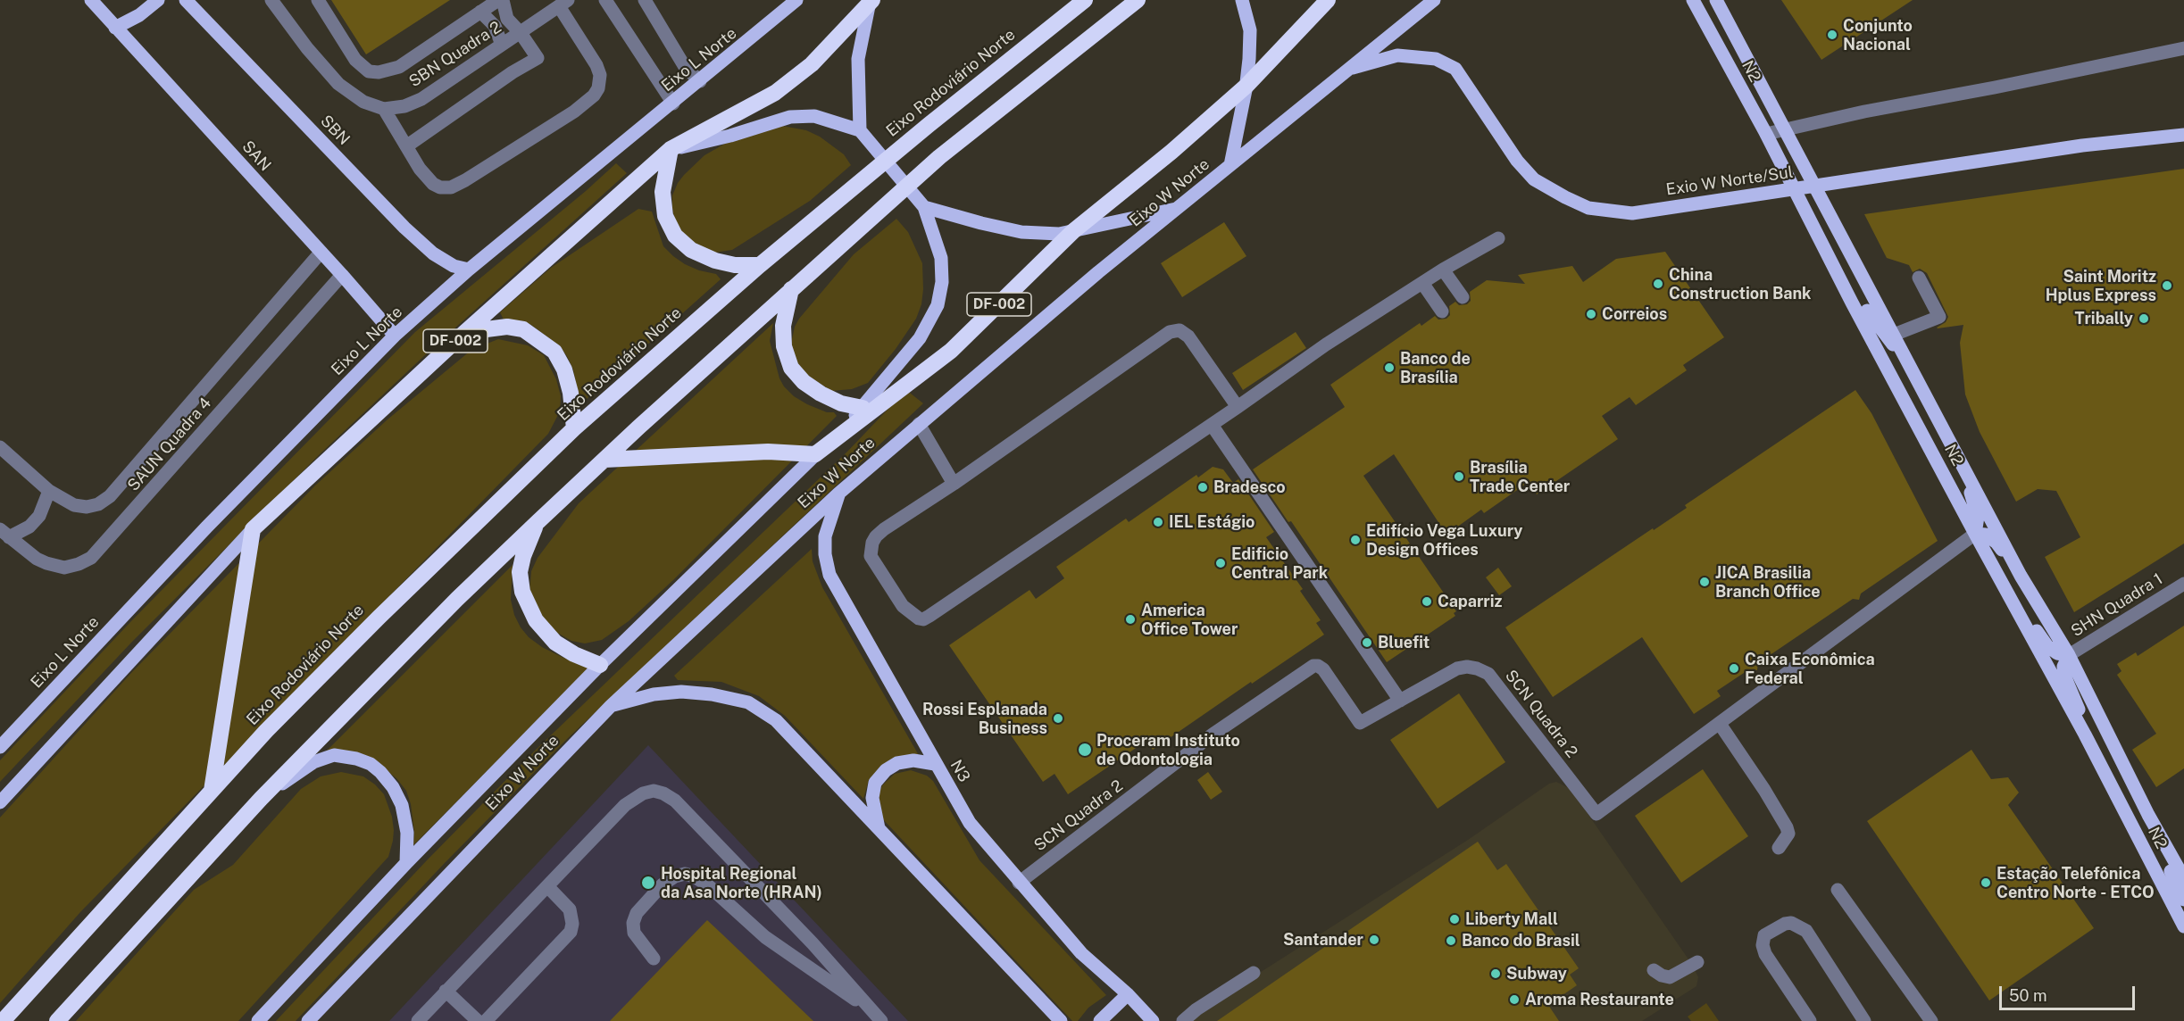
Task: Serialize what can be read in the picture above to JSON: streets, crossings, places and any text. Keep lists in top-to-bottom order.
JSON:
{
  "streets": {
    "highway": ["Eixo Rodoviário Norte", "DF-002"],
    "main road": [
      "Eixo L Norte",
      "N2",
      "SBN",
      "SAN",
      "Exio W Norte/Sul",
      "Eixo W Norte",
      "N3"
    ],
    "street": [
      "SBN Quadra 2",
      "SAUN Quadra 4",
      "SHN Quadra 1",
      "SCN Quadra 2"
    ]
  },
  "crossings": [
    ["Eixo L Norte", "SBN"],
    ["Eixo L Norte", "SAN"],
    ["N2", "SHN Quadra 1"],
    ["N2", "SCN Quadra 2"],
    ["Eixo Rodoviário Norte", "DF-002"],
    ["SAN", "SAUN Quadra 4"],
    ["Exio W Norte/Sul", "Eixo W Norte"],
    ["Eixo W Norte", "DF-002"],
    ["Eixo W Norte", "N3"],
    ["SCN Quadra 2", "N3"]
  ],
  "places": [
    "Conjunto Nacional",
    "China Construction Bank",
    "Saint Moritz Hplus Express",
    "Correios",
    "Tribally",
    "Banco de Brasília",
    "Brasília Trade Center",
    "Bradesco",
    "IEL Estágio",
    "Edifício Vega Luxury Design Offices",
    "Edificio Central Park",
    "JICA Brasilia Branch Office",
    "Caparriz",
    "America Office Tower",
    "Bluefit",
    "Caixa Econômica Federal",
    "Rossi Esplanada Business",
    "Proceram Instituto de Odontologia",
    "Hospital Regional da Asa Norte (HRAN)",
    "Estação Telefônica Centro Norte - ETCO",
    "Liberty Mall",
    "Santander",
    "Banco do Brasil",
    "Subway",
    "Aroma Restaurante"
  ],
  "scale_bar": "50 m"
}
